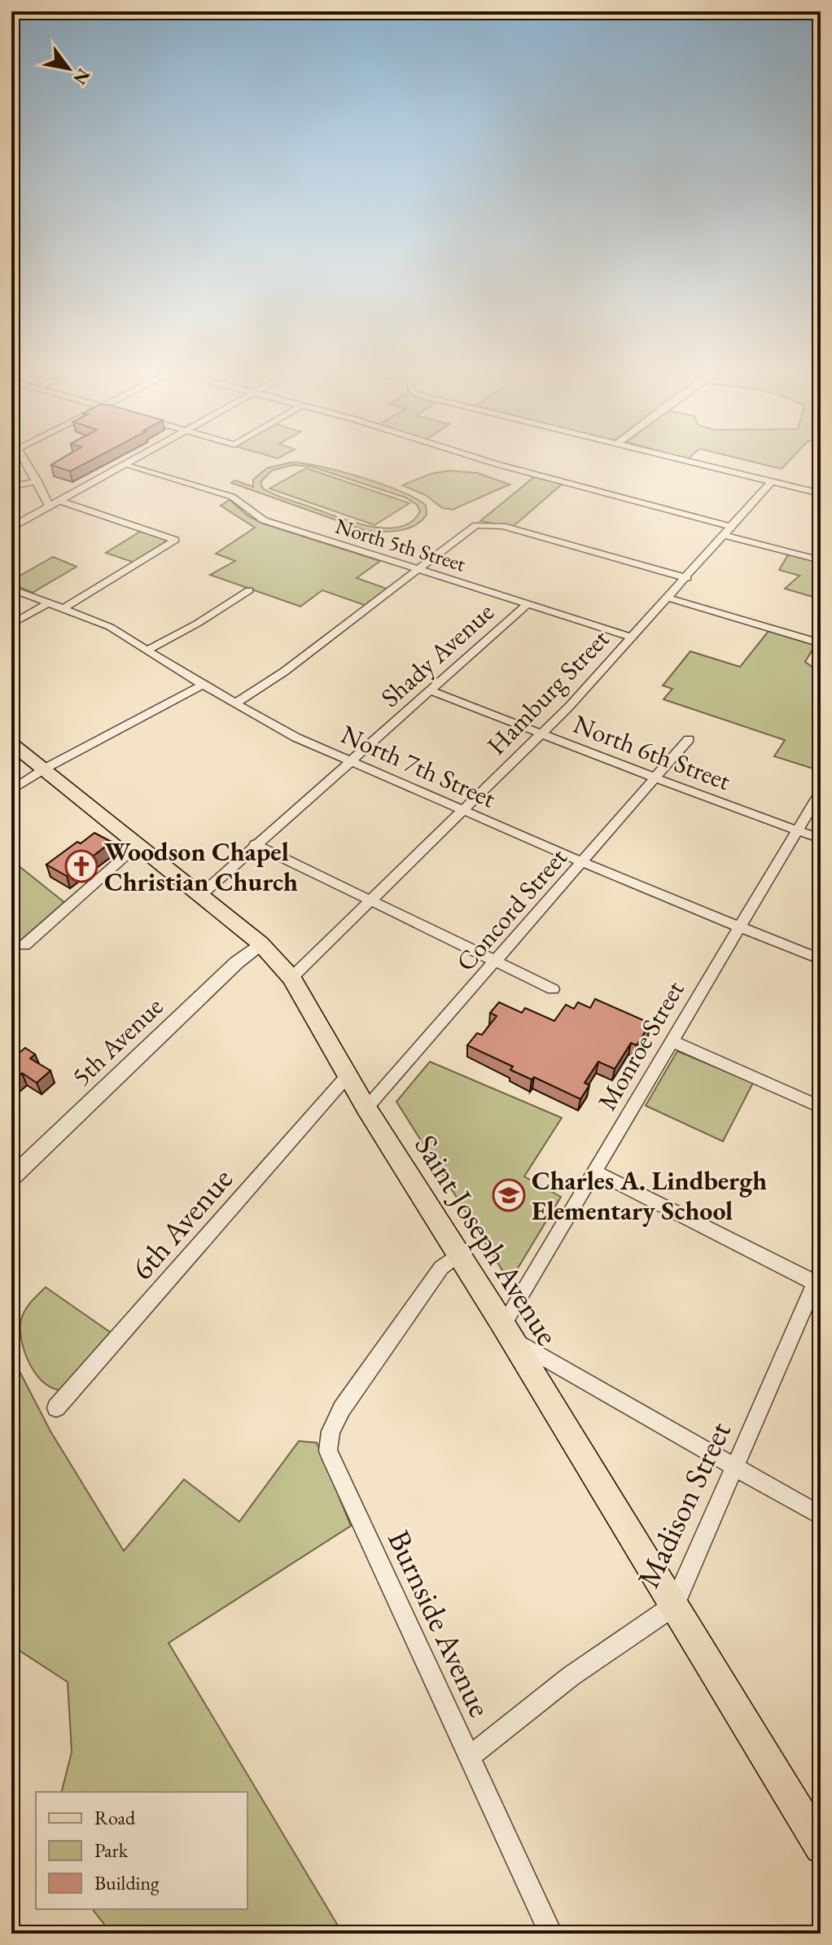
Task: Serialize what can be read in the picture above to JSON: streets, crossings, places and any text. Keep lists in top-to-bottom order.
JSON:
{
  "streets": {
    "main road": ["Saint Joseph Avenue"],
    "street": [
      "North 5th Street",
      "Shady Avenue",
      "Hamburg Street",
      "North 6th Street",
      "North 7th Street",
      "Concord Street",
      "5th Avenue",
      "Monroe Street",
      "6th Avenue",
      "Madison Street",
      "Burnside Avenue"
    ]
  },
  "crossings": [
    ["North 5th Street", "Shady Avenue"],
    ["North 5th Street", "Hamburg Street"],
    ["Shady Avenue", "North 6th Street"],
    ["Shady Avenue", "North 7th Street"],
    ["Shady Avenue", "Saint Joseph Avenue"],
    ["Hamburg Street", "North 6th Street"],
    ["Hamburg Street", "North 7th Street"],
    ["Hamburg Street", "Saint Joseph Avenue"],
    ["North 6th Street", "Concord Street"],
    ["North 6th Street", "Monroe Street"],
    ["North 7th Street", "Concord Street"],
    ["North 7th Street", "Monroe Street"],
    ["Concord Street", "Saint Joseph Avenue"],
    ["5th Avenue", "Saint Joseph Avenue"],
    ["Monroe Street", "Saint Joseph Avenue"],
    ["6th Avenue", "Saint Joseph Avenue"],
    ["Saint Joseph Avenue", "Madison Street"],
    ["Saint Joseph Avenue", "Burnside Avenue"],
    ["Madison Street", "Burnside Avenue"]
  ],
  "places": {
    "church": ["Woodson Chapel Christian Church"],
    "school or university": ["Charles A. Lindbergh Elementary School"]
  },
  "legend": ["Road", "Park", "Building"],
  "north": "bottom right"
}
